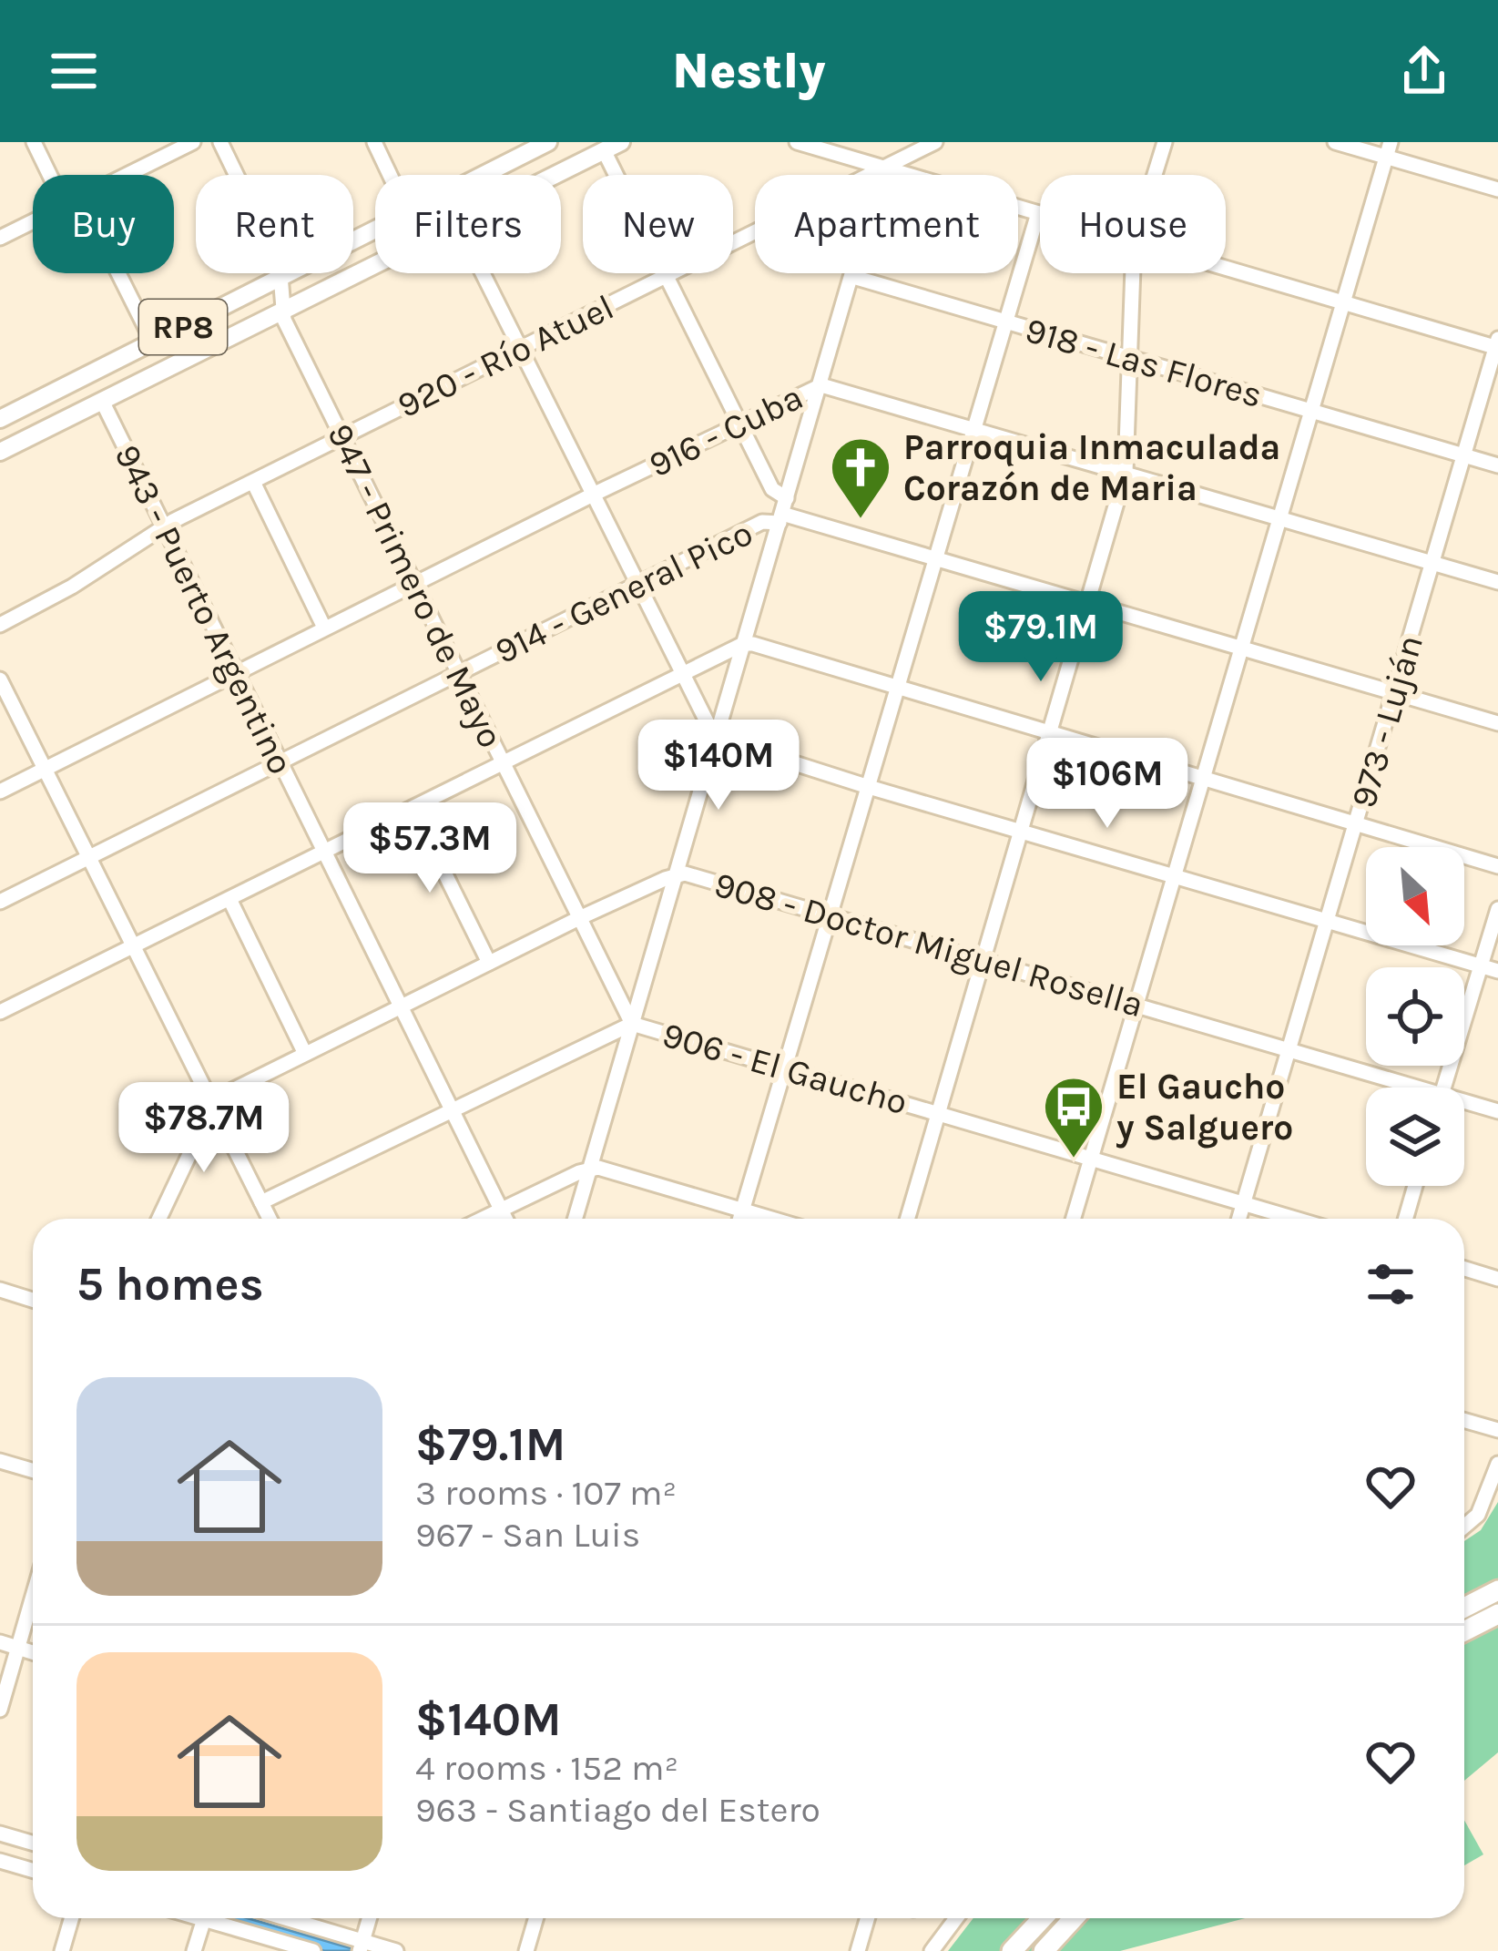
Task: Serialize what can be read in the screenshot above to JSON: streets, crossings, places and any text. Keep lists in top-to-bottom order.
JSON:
{
  "streets": {
    "main road": ["RP8"],
    "street": [
      "920 - Río Atuel",
      "918 - Las Flores",
      "916 - Cuba",
      "947 - Primero de Mayo",
      "914 - General Pico",
      "943 - Puerto Argentino",
      "973 - Luján",
      "908 - Doctor Miguel Rosella",
      "906 - El Gaucho"
    ]
  },
  "crossings": [
    ["RP8", "947 - Primero de Mayo"],
    ["RP8", "943 - Puerto Argentino"],
    ["920 - Río Atuel", "947 - Primero de Mayo"],
    ["920 - Río Atuel", "943 - Puerto Argentino"],
    ["918 - Las Flores", "973 - Luján"],
    ["916 - Cuba", "947 - Primero de Mayo"],
    ["916 - Cuba", "943 - Puerto Argentino"],
    ["916 - Cuba", "973 - Luján"],
    ["947 - Primero de Mayo", "914 - General Pico"],
    ["947 - Primero de Mayo", "908 - Doctor Miguel Rosella"],
    ["947 - Primero de Mayo", "906 - El Gaucho"],
    ["914 - General Pico", "943 - Puerto Argentino"],
    ["914 - General Pico", "973 - Luján"],
    ["943 - Puerto Argentino", "908 - Doctor Miguel Rosella"],
    ["943 - Puerto Argentino", "906 - El Gaucho"],
    ["973 - Luján", "908 - Doctor Miguel Rosella"],
    ["973 - Luján", "906 - El Gaucho"]
  ],
  "places": {
    "church": ["Parroquia Inmaculada Corazón de Maria"],
    "bus stop": ["El Gaucho y Salguero"]
  },
  "north": "bottom right",
  "page": {
    "header": "Nestly",
    "chip": [
      "Buy",
      "Rent",
      "Filters",
      "New",
      "Apartment",
      "House"
    ],
    "price": [
      "$79.1M",
      "$140M",
      "$106M",
      "$57.3M",
      "$78.7M"
    ],
    "heading": "5 homes",
    "list": [
      {
        "name": "$79.1M",
        "note": "3 rooms · 107 m² · 967 - San Luis"
      },
      {
        "name": "$140M",
        "note": "4 rooms · 152 m² · 963 - Santiago del Estero"
      }
    ]
  }
}
